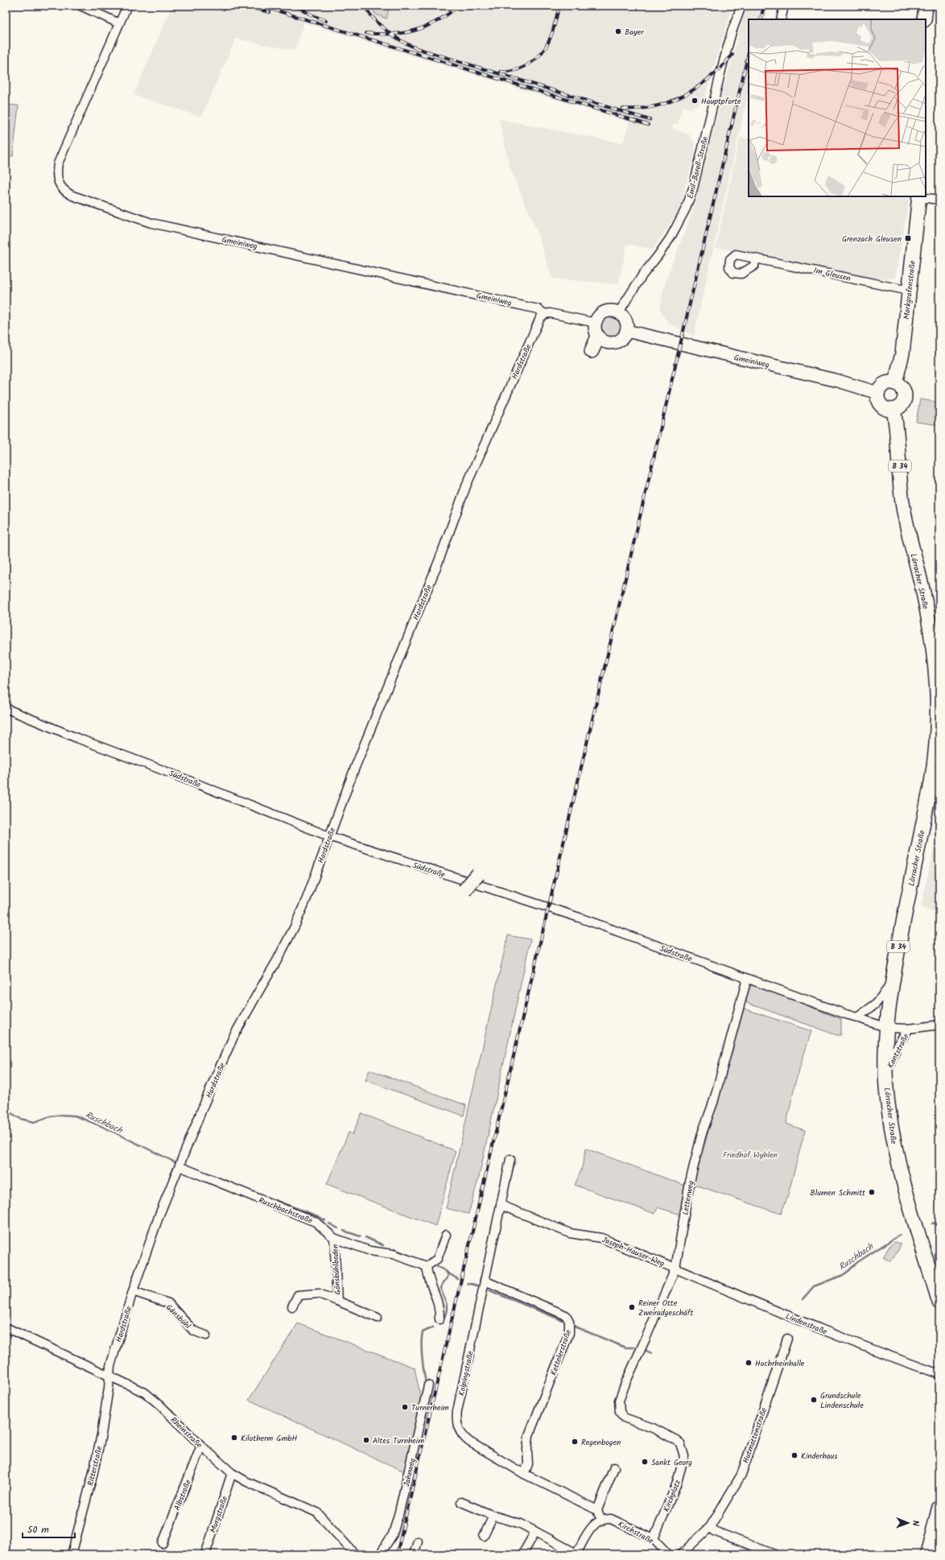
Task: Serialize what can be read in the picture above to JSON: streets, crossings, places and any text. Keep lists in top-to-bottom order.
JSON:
{
  "streets": {
    "main road": ["Markgrafenstraße", "B 34", "Lörracher Straße"],
    "street": [
      "Emil-Barell-Straße",
      "Gmeiniweg",
      "Im Gleusen",
      "Hardstraße",
      "Südstraße",
      "Kantstraße",
      "Lettenweg",
      "Ruschbachstraße",
      "Joseph-Hauser-Weg",
      "Gänsbühlboden",
      "Gänsbühl",
      "Lindenstraße",
      "Kettelerstraße",
      "Kolpingstraße",
      "Rheinstraße",
      "Hutmattenstraße",
      "Ritterstraße",
      "Jahnweg",
      "Albstraße",
      "Kirchplatz",
      "Murgstraße",
      "Kirchstraße"
    ]
  },
  "crossings": [
    ["Emil-Barell-Straße", "Gmeiniweg"],
    ["Gmeiniweg", "Markgrafenstraße"],
    ["Gmeiniweg", "Hardstraße"],
    ["Gmeiniweg", "Lörracher Straße"],
    ["Im Gleusen", "Markgrafenstraße"],
    ["Markgrafenstraße", "Lörracher Straße"],
    ["Hardstraße", "Südstraße"],
    ["Hardstraße", "Ruschbachstraße"],
    ["Hardstraße", "Gänsbühl"],
    ["Hardstraße", "Rheinstraße"],
    ["Hardstraße", "Ritterstraße"],
    ["Lörracher Straße", "Südstraße"],
    ["Lörracher Straße", "Kantstraße"],
    ["Südstraße", "Kantstraße"],
    ["Südstraße", "Lettenweg"],
    ["Lettenweg", "Joseph-Hauser-Weg"],
    ["Lettenweg", "Lindenstraße"],
    ["Lettenweg", "Kirchplatz"],
    ["Ruschbachstraße", "Gänsbühlboden"],
    ["Joseph-Hauser-Weg", "Lindenstraße"],
    ["Joseph-Hauser-Weg", "Kolpingstraße"],
    ["Kettelerstraße", "Kolpingstraße"],
    ["Rheinstraße", "Ritterstraße"],
    ["Rheinstraße", "Albstraße"],
    ["Rheinstraße", "Murgstraße"],
    ["Kirchplatz", "Kirchstraße"]
  ],
  "water": ["Ruschbach"],
  "parks": ["Friedhof Wyhlen"],
  "places": {
    "other": [
      "Bayer",
      "Hauptpforte",
      "Blumen Schmitt",
      "Reiner Otte Zweiradgeschäft",
      "Hochrheinhalle",
      "Grundschule Lindenschule",
      "Turnerheim",
      "Kilotherm GmbH",
      "Altes Turnheim",
      "Regenbogen",
      "Kinderhaus",
      "Sankt Georg"
    ],
    "transit": ["Grenzach Gleusen"]
  },
  "scale_bar": "50 m",
  "north": "right"
}
